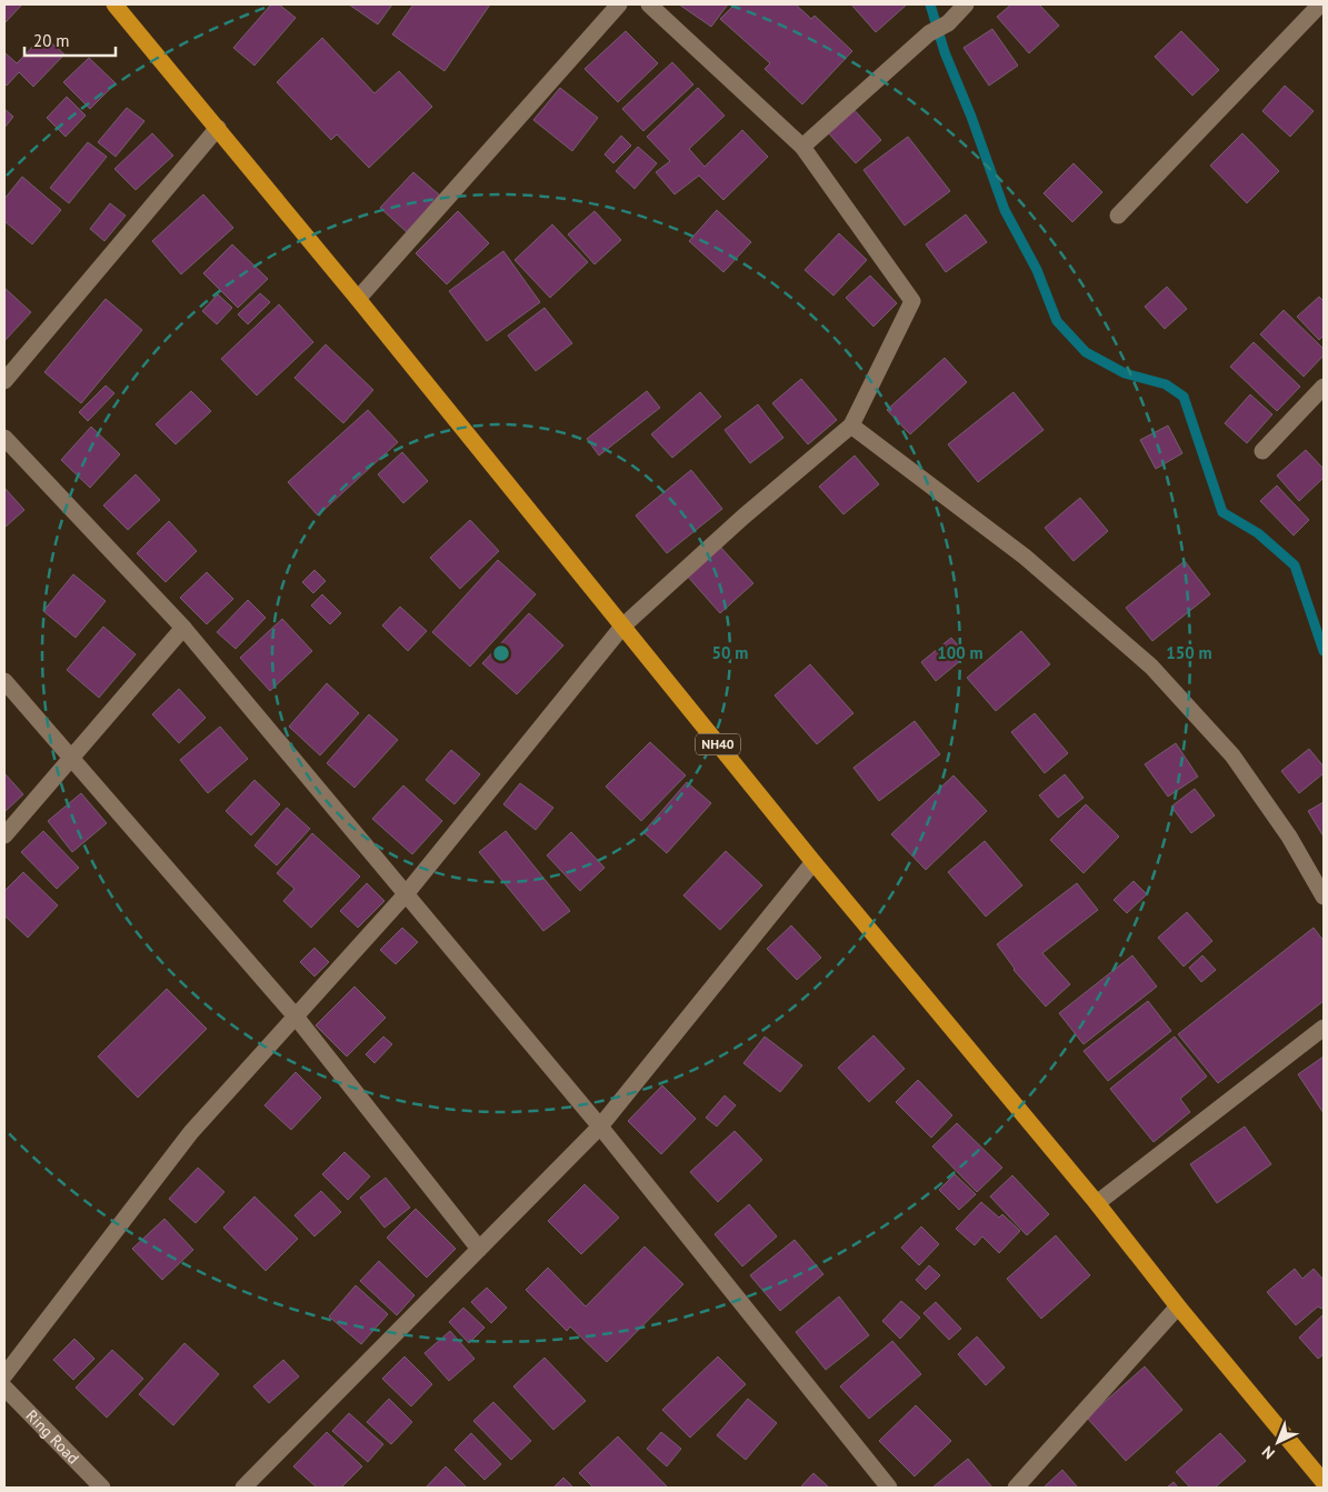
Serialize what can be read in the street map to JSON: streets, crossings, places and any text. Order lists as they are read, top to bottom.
{
  "streets": {
    "highway": ["NH40"],
    "street": ["Ring Road"]
  },
  "scale_bar": "20 m",
  "north": "bottom left",
  "rings": ["50 m", "100 m", "150 m"]
}
